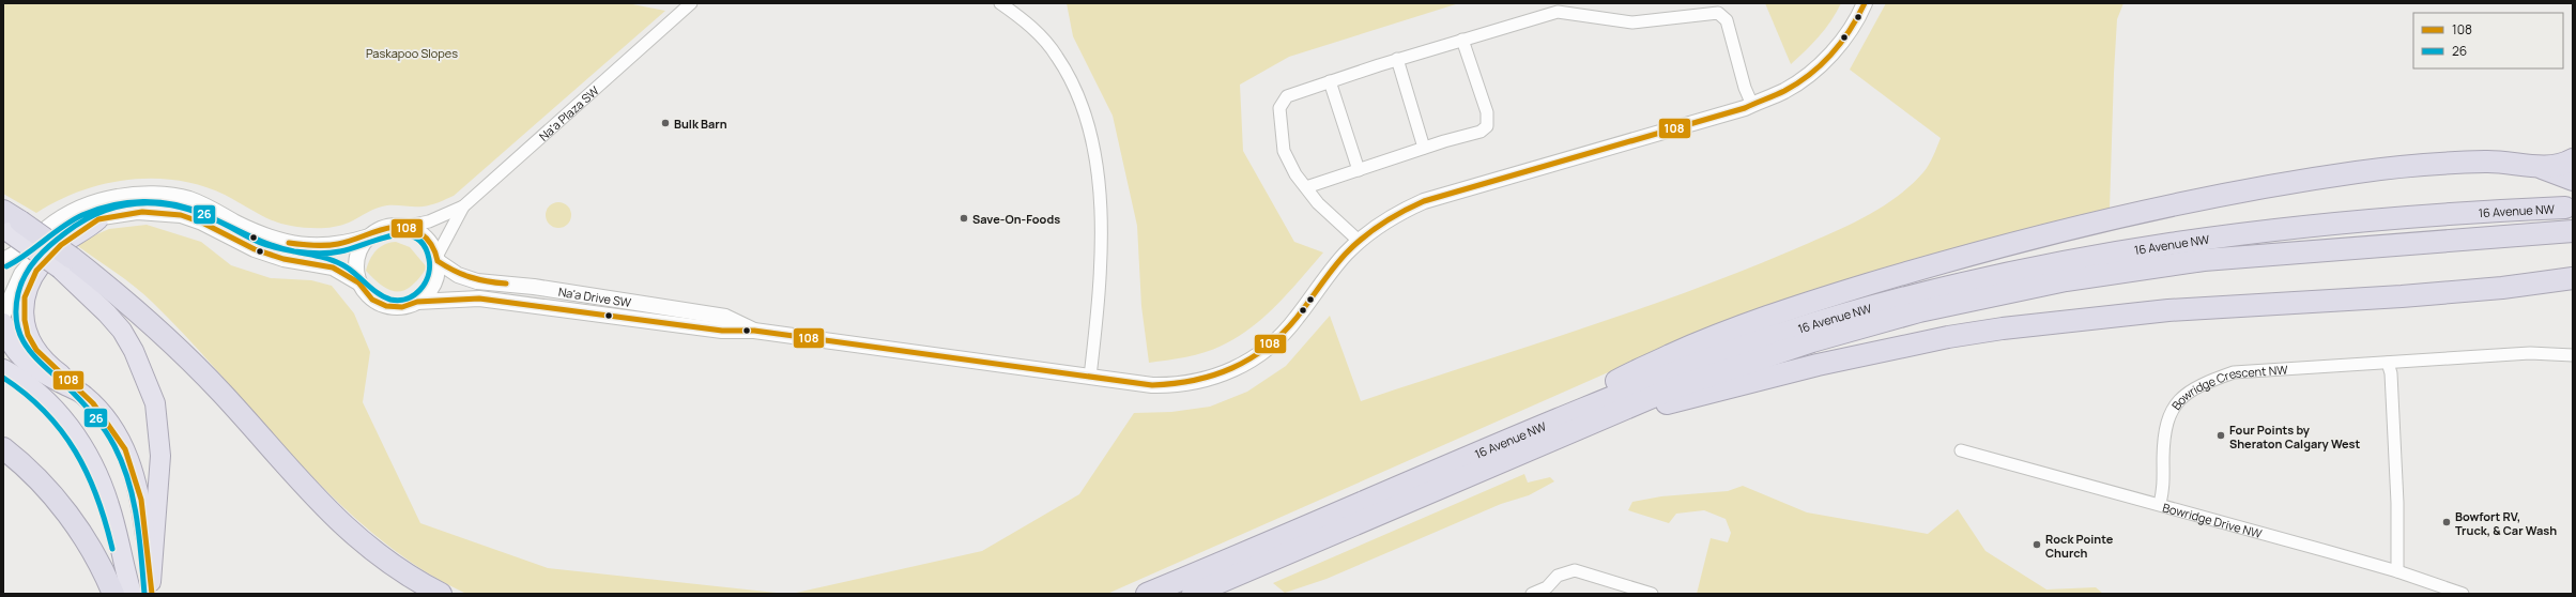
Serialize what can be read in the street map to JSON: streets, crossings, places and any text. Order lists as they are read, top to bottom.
{
  "streets": {
    "highway": ["16 Avenue NW"],
    "street": [
      "Na'a Plaza SW",
      "Na'a Drive SW",
      "Bowridge Crescent NW",
      "Bowridge Drive NW"
    ]
  },
  "crossings": [
    ["Na'a Plaza SW", "Na'a Drive SW"],
    ["Bowridge Crescent NW", "Bowridge Drive NW"]
  ],
  "parks": ["Paskapoo Slopes"],
  "places": [
    "Bulk Barn",
    "Save-On-Foods",
    "Four Points by Sheraton Calgary West",
    "Bowfort RV, Truck, & Car Wash",
    "Rock Pointe Church"
  ],
  "lines": ["transit line 108", "transit line 26"],
  "legend": ["108", "26"]
}
